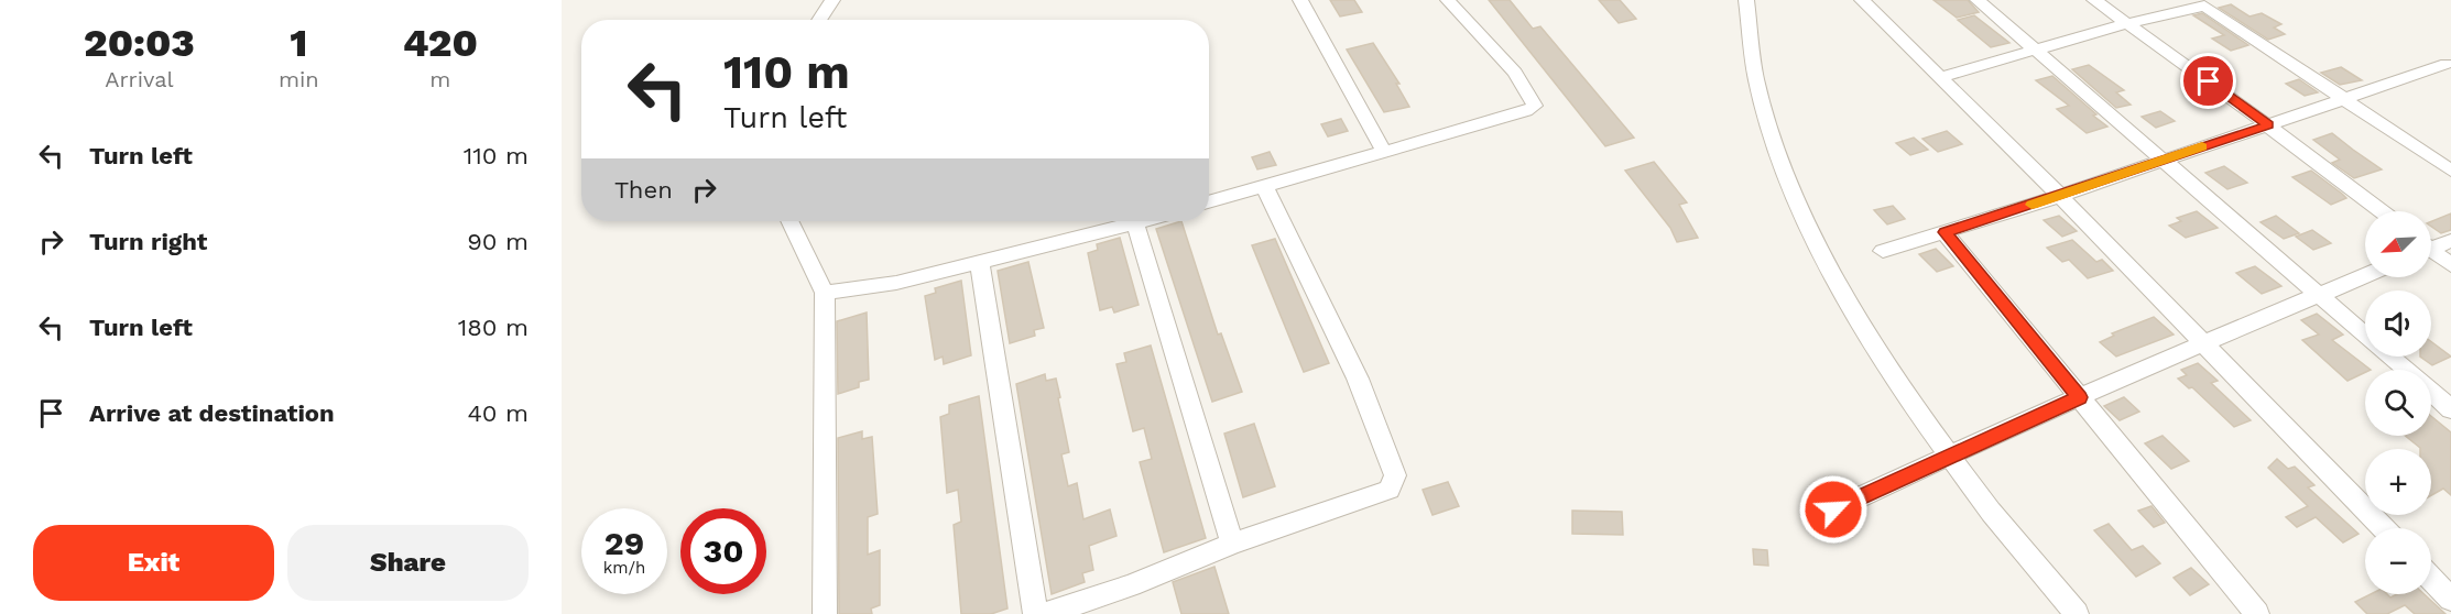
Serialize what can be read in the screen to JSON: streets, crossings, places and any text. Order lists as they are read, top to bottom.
{
  "north": "bottom left",
  "page": {
    "eta": [
      "20:03",
      "Arrival",
      "1",
      "min",
      "420",
      "m"
    ],
    "turn": ["110 m", "Turn left"],
    "list": [
      {
        "name": "Turn left",
        "value": "110 m"
      },
      {
        "name": "Turn right",
        "value": "90 m"
      },
      {
        "name": "Turn left",
        "value": "180 m"
      },
      {
        "name": "Arrive at destination",
        "value": "40 m"
      }
    ],
    "then": "Then",
    "map_buttons": ["+", "−"],
    "speed": "29 km/h",
    "limit": "30",
    "buttons": ["Exit", "Share"]
  }
}
